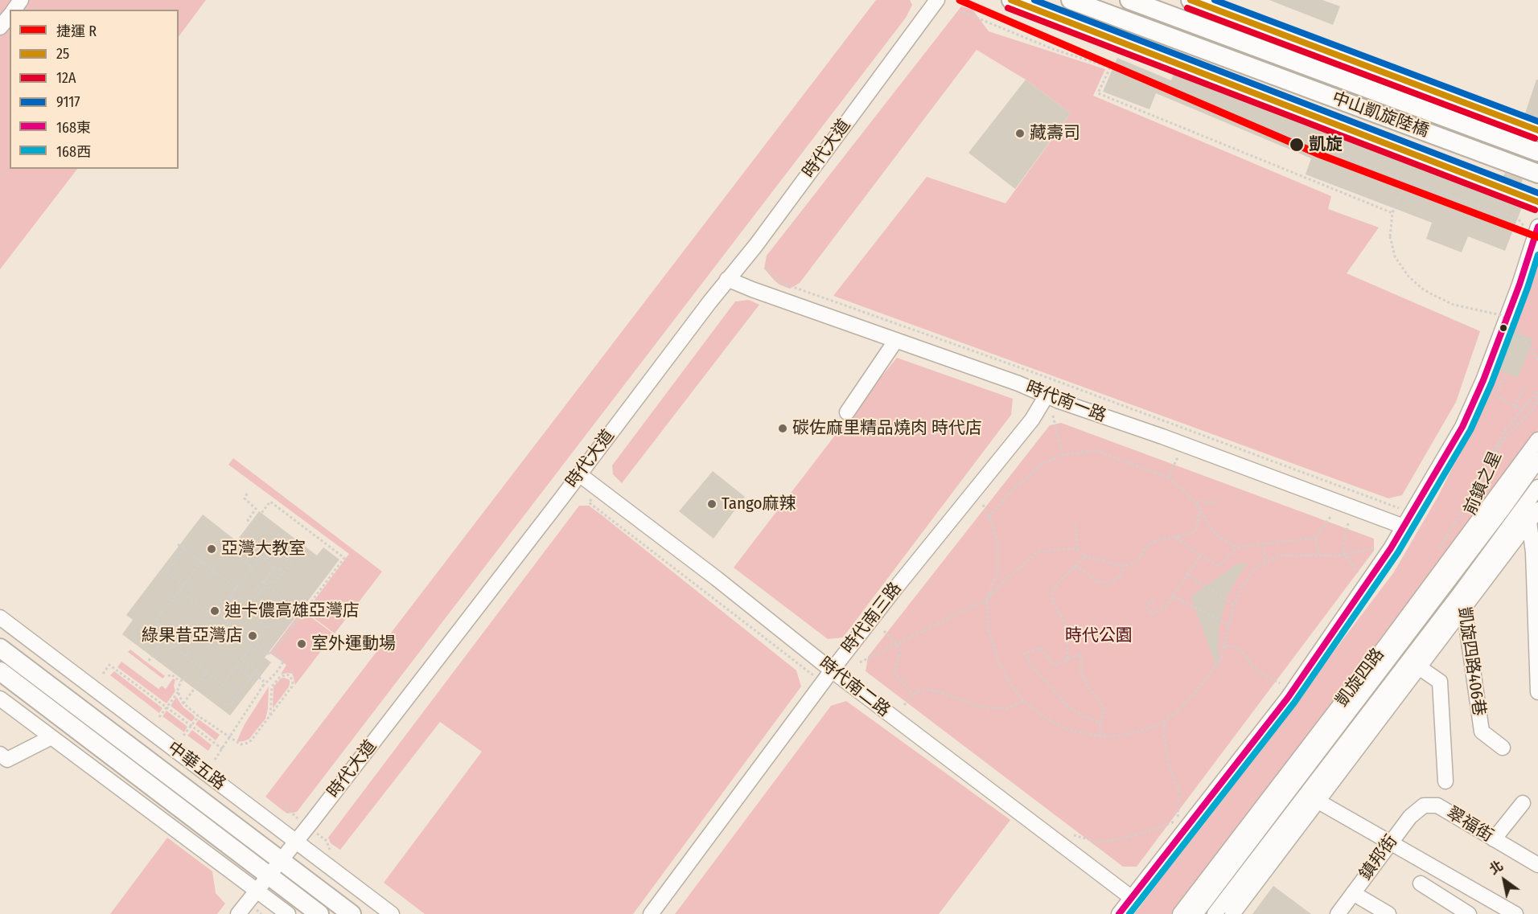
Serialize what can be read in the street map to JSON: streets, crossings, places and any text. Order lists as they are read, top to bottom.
{
  "streets": {
    "main road": ["中山凱旋陸橋", "中華五路"],
    "street": [
      "時代大道",
      "時代南一路",
      "時代南三路",
      "凱旋四路406巷",
      "凱旋四路",
      "時代南二路",
      "翠福街",
      "鎮邦街"
    ],
    "path": ["前鎮之星"]
  },
  "crossings": [
    ["時代大道", "時代南一路"],
    ["時代大道", "時代南二路"],
    ["時代大道", "中華五路"],
    ["時代南一路", "時代南三路"],
    ["時代南三路", "時代南二路"],
    ["凱旋四路406巷", "凱旋四路"],
    ["翠福街", "鎮邦街"]
  ],
  "parks": ["時代公園"],
  "places": [
    "藏壽司",
    "凱旋",
    "碳佐麻里精品燒肉 時代店",
    "Tango麻辣",
    "亞灣大教室",
    "迪卡儂高雄亞灣店",
    "綠果昔亞灣店",
    "室外運動場"
  ],
  "lines": [
    "metro line R",
    "transit line 25",
    "transit line 9117",
    "transit line 12A",
    "transit line 168東",
    "transit line 168西"
  ],
  "legend": [
    "捷運 R",
    "25",
    "12A",
    "9117",
    "168東",
    "168西"
  ],
  "north": "top left"
}
